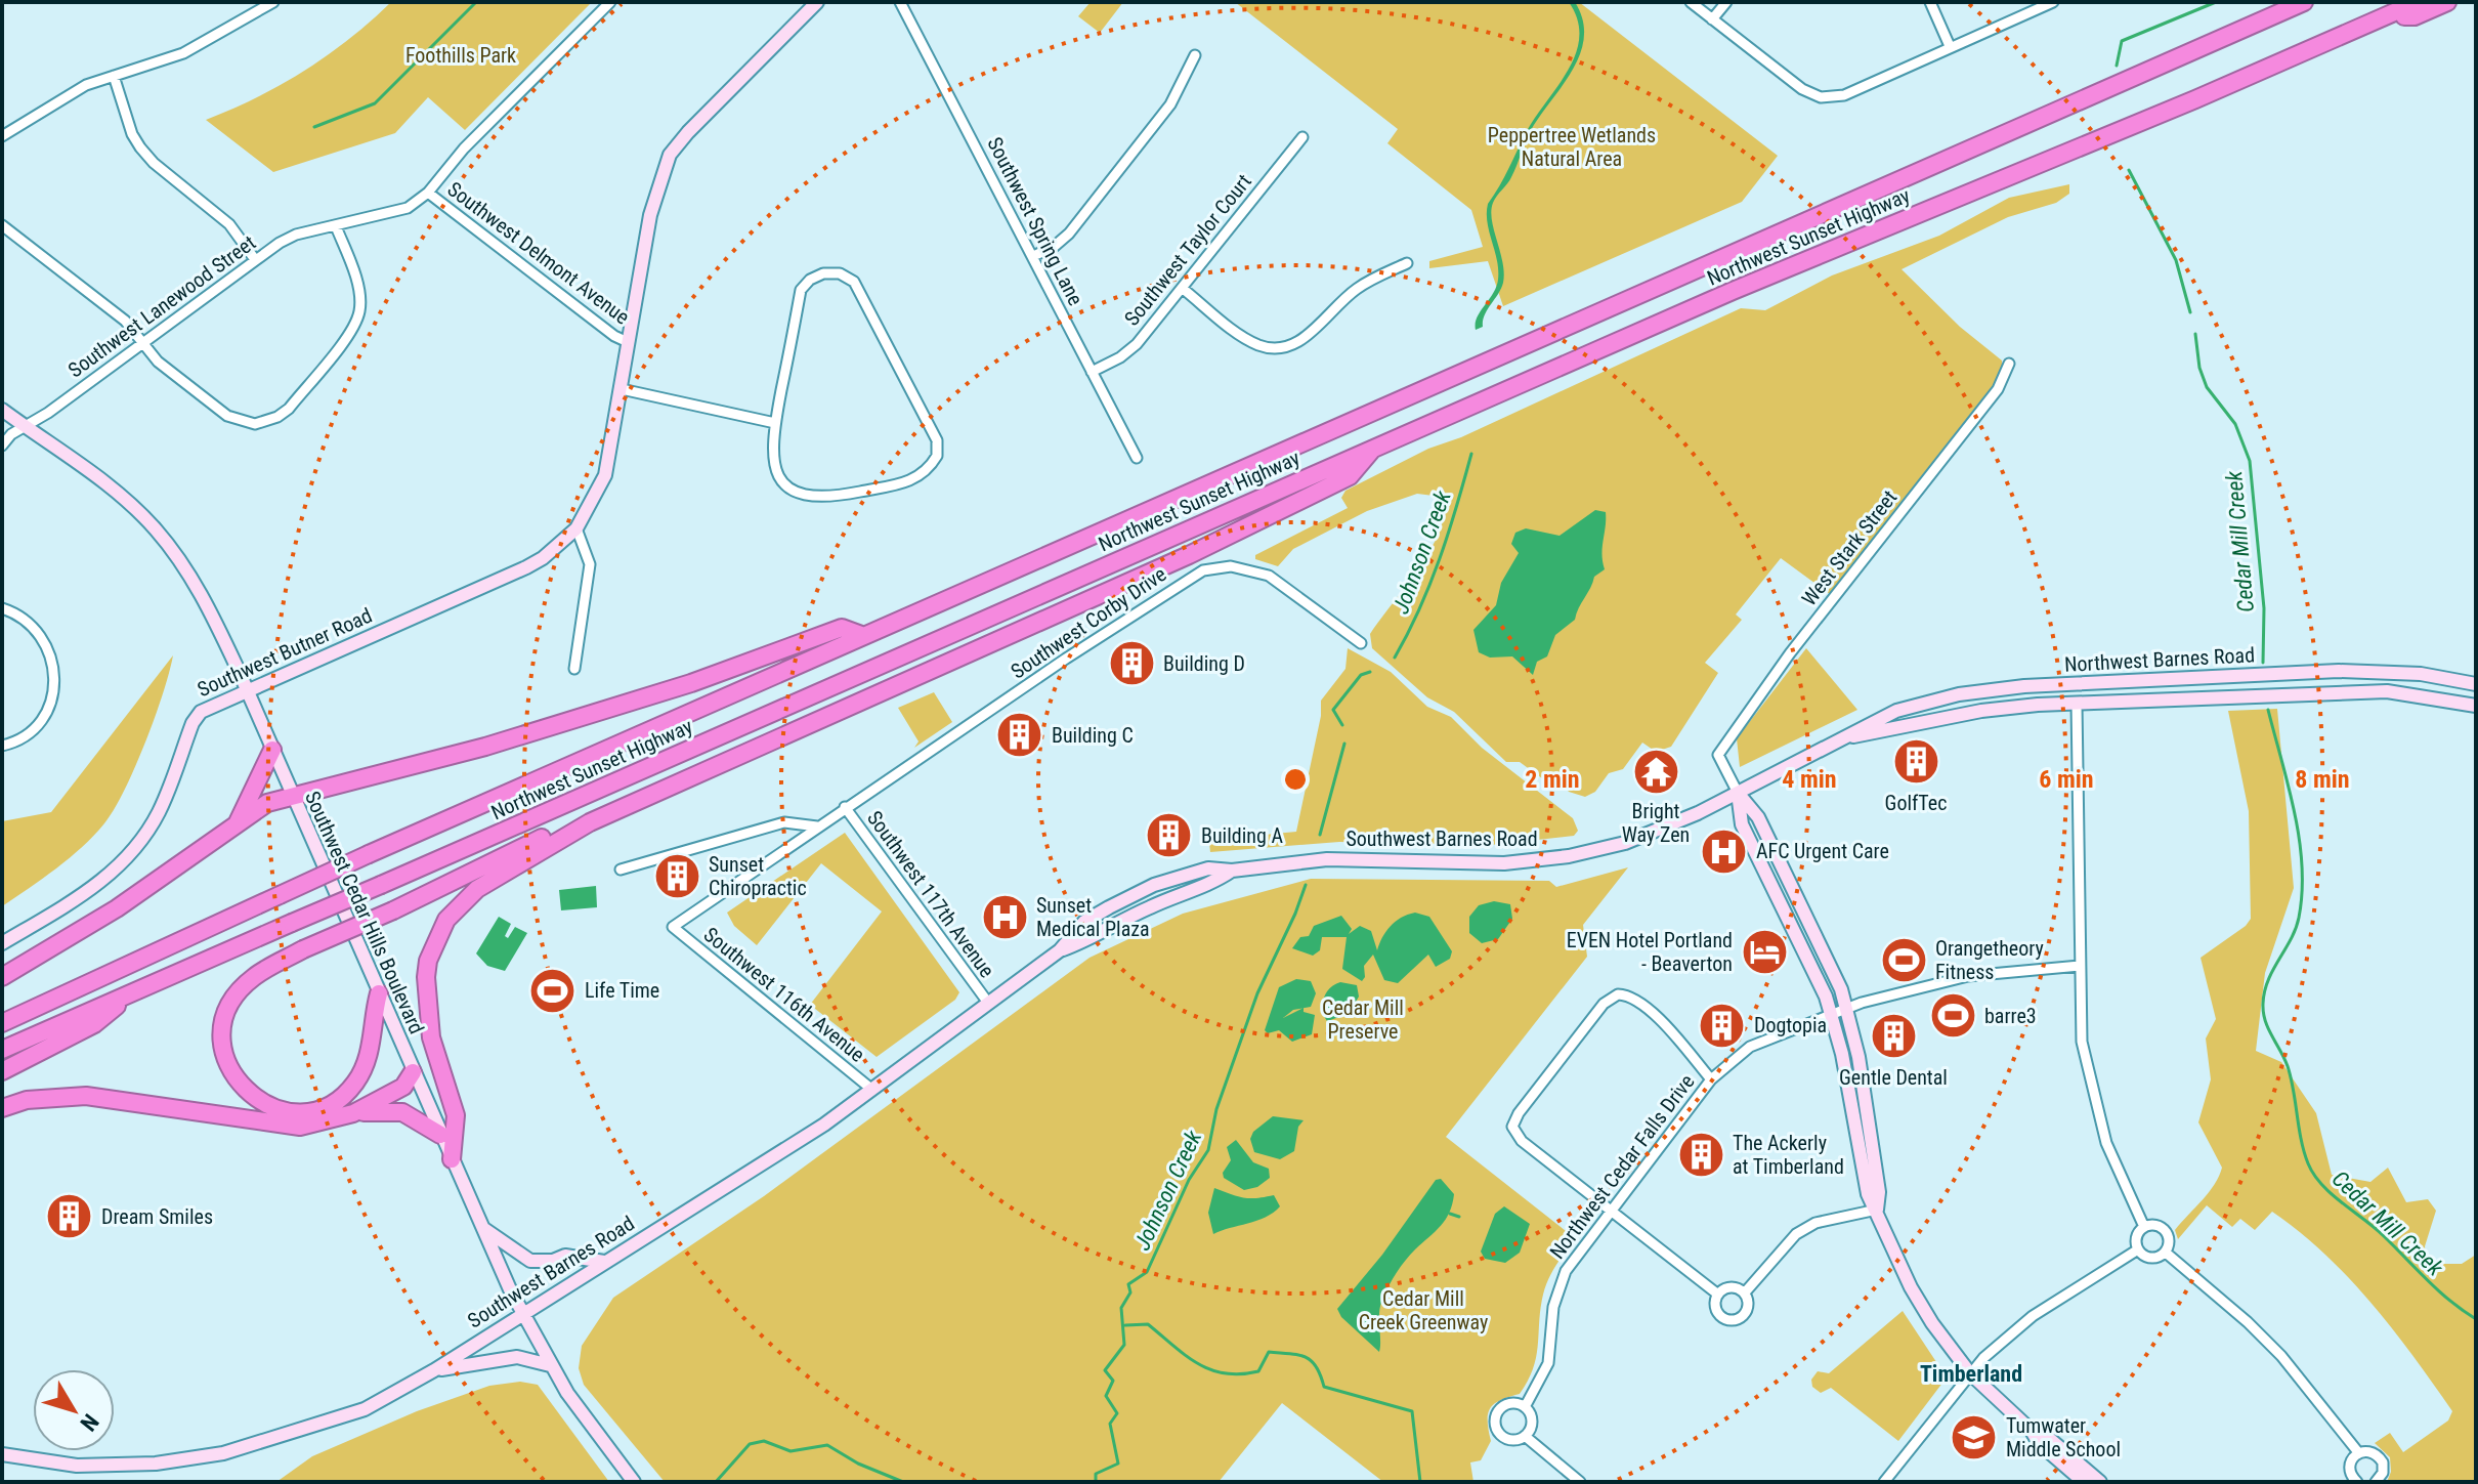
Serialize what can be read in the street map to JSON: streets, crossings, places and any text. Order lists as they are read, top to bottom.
{
  "streets": {
    "highway": ["Northwest Sunset Highway"],
    "main road": [
      "Southwest Butner Road",
      "Northwest Barnes Road",
      "Southwest Barnes Road",
      "Southwest Cedar Hills Boulevard"
    ],
    "street": [
      "Southwest Spring Lane",
      "Southwest Taylor Court",
      "Southwest Delmont Avenue",
      "Southwest Lanewood Street",
      "West Stark Street",
      "Southwest Corby Drive",
      "Southwest 117th Avenue",
      "Southwest 116th Avenue",
      "Northwest Cedar Falls Drive"
    ]
  },
  "crossings": [
    ["Southwest Spring Lane", "Southwest Taylor Court"],
    ["Southwest Delmont Avenue", "Southwest Lanewood Street"],
    ["Southwest Delmont Avenue", "Southwest Butner Road"],
    ["Southwest Lanewood Street", "Southwest Cedar Hills Boulevard"],
    ["West Stark Street", "Northwest Barnes Road"],
    ["West Stark Street", "Southwest Barnes Road"],
    ["Southwest Corby Drive", "Southwest 117th Avenue"],
    ["Southwest Corby Drive", "Southwest 116th Avenue"],
    ["Southwest Butner Road", "Southwest Cedar Hills Boulevard"],
    ["Northwest Barnes Road", "Southwest Barnes Road"],
    ["Southwest Barnes Road", "Southwest 117th Avenue"],
    ["Southwest Barnes Road", "Southwest Cedar Hills Boulevard"],
    ["Southwest Barnes Road", "Southwest 116th Avenue"]
  ],
  "districts": ["Timberland"],
  "water": ["Cedar Mill Creek", "Johnson Creek"],
  "parks": [
    "Foothills Park",
    "Peppertree Wetlands Natural Area",
    "Cedar Mill Preserve",
    "Cedar Mill Creek Greenway"
  ],
  "places": {
    "building": [
      "Building D",
      "Building C",
      "GolfTec",
      "Building A",
      "Sunset Chiropractic",
      "Dogtopia",
      "Gentle Dental",
      "The Ackerly at Timberland",
      "Dream Smiles"
    ],
    "temple": ["Bright Way Zen"],
    "hospital": ["AFC Urgent Care", "Sunset Medical Plaza"],
    "hotel": ["EVEN Hotel Portland - Beaverton"],
    "sports": ["Orangetheory Fitness", "Life Time", "barre3"],
    "school or university": ["Tumwater Middle School"]
  },
  "north": "bottom right",
  "rings": [
    "2 min",
    "4 min",
    "6 min",
    "8 min"
  ]
}
